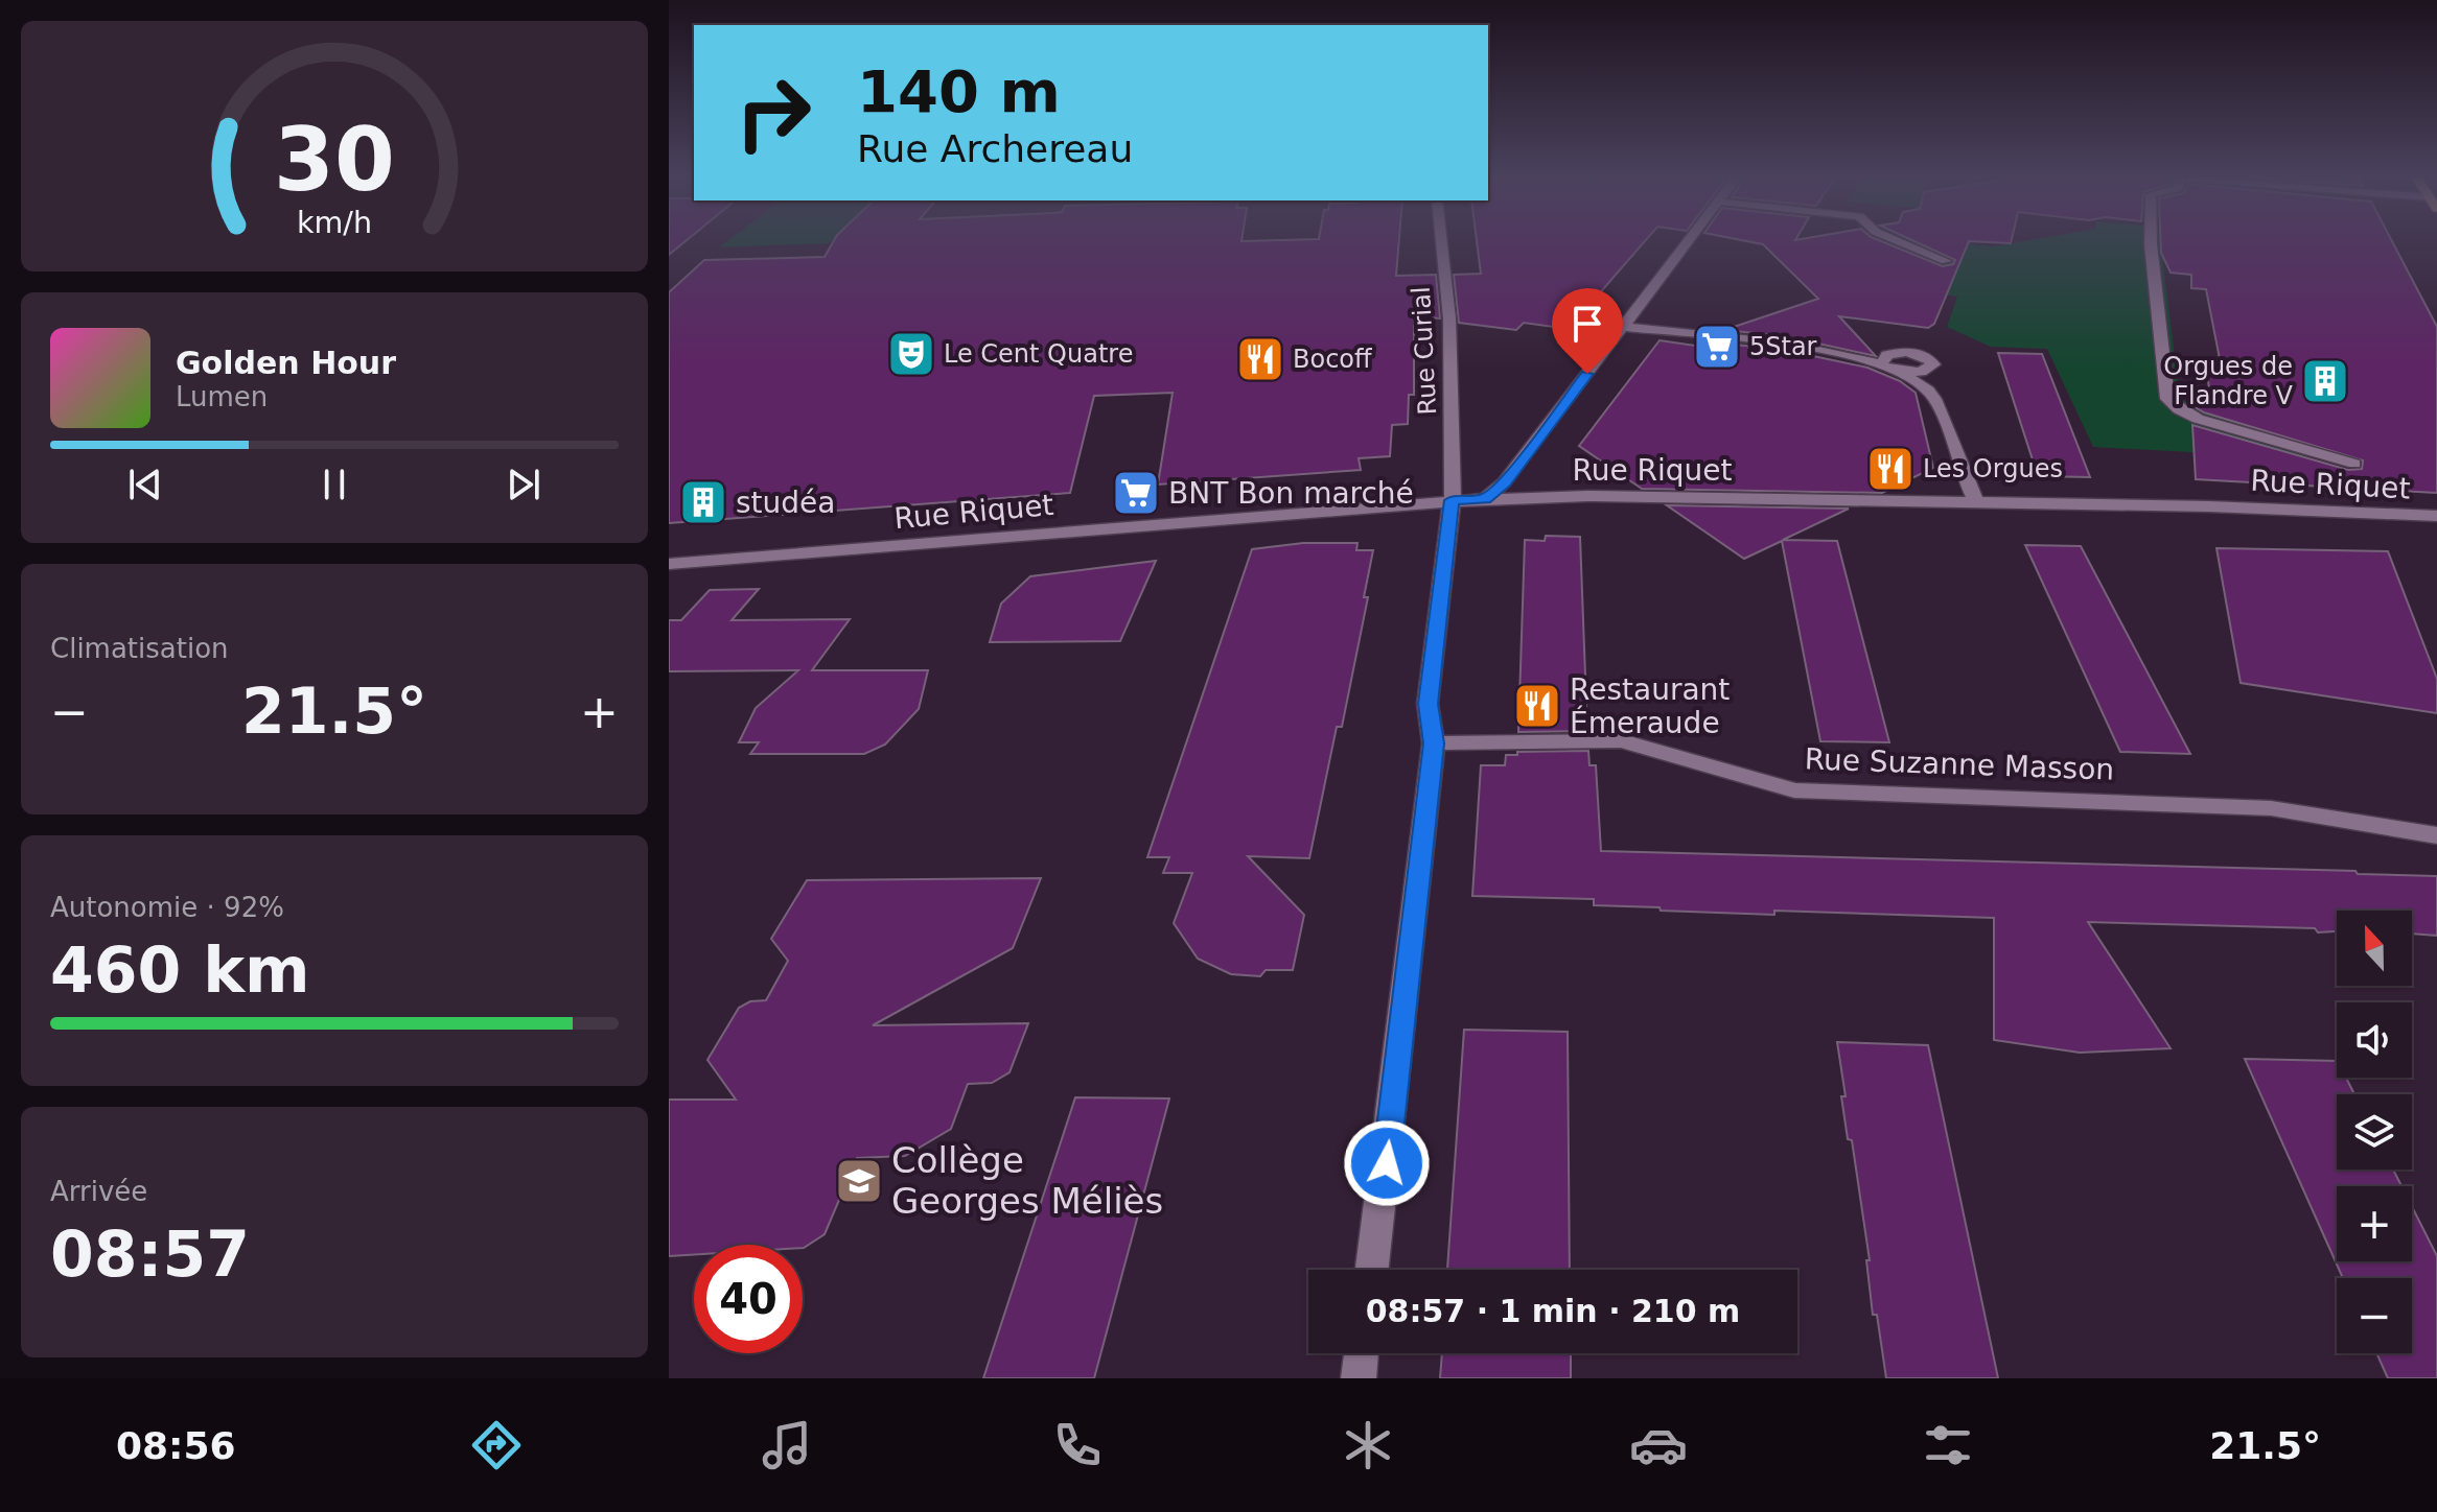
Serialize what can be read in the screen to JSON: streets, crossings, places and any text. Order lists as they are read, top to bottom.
{
  "streets": {
    "street": ["Rue Curial", "Rue Riquet", "Rue Suzanne Masson"]
  },
  "crossings": [
    ["Rue Curial", "Rue Riquet"],
    ["Rue Curial", "Rue Suzanne Masson"]
  ],
  "places": {
    "supermarket": ["5Star", "BNT Bon marché"],
    "theatre": ["Le Cent Quatre"],
    "restaurant": ["Bocoff", "Les Orgues", "Restaurant Émeraude"],
    "building": ["Orgues de Flandre V", "studéa"],
    "school or university": ["Collège Georges Méliès"]
  },
  "north": "top",
  "page": {
    "turn": ["140 m", "Rue Archereau"],
    "song": ["Golden Hour", "Lumen"],
    "tile": [
      "Climatisation",
      ["Autonomie · 92%", "460 km"],
      ["Arrivée", "08:57"]
    ],
    "heat": ["−", "21.5°", "+"],
    "map_buttons": ["+", "−"],
    "limit": "40",
    "trip": "08:57 · 1 min · 210 m",
    "tabs": ["08:56", "21.5°"],
    "gauge": ["30", "km/h"]
  }
}
